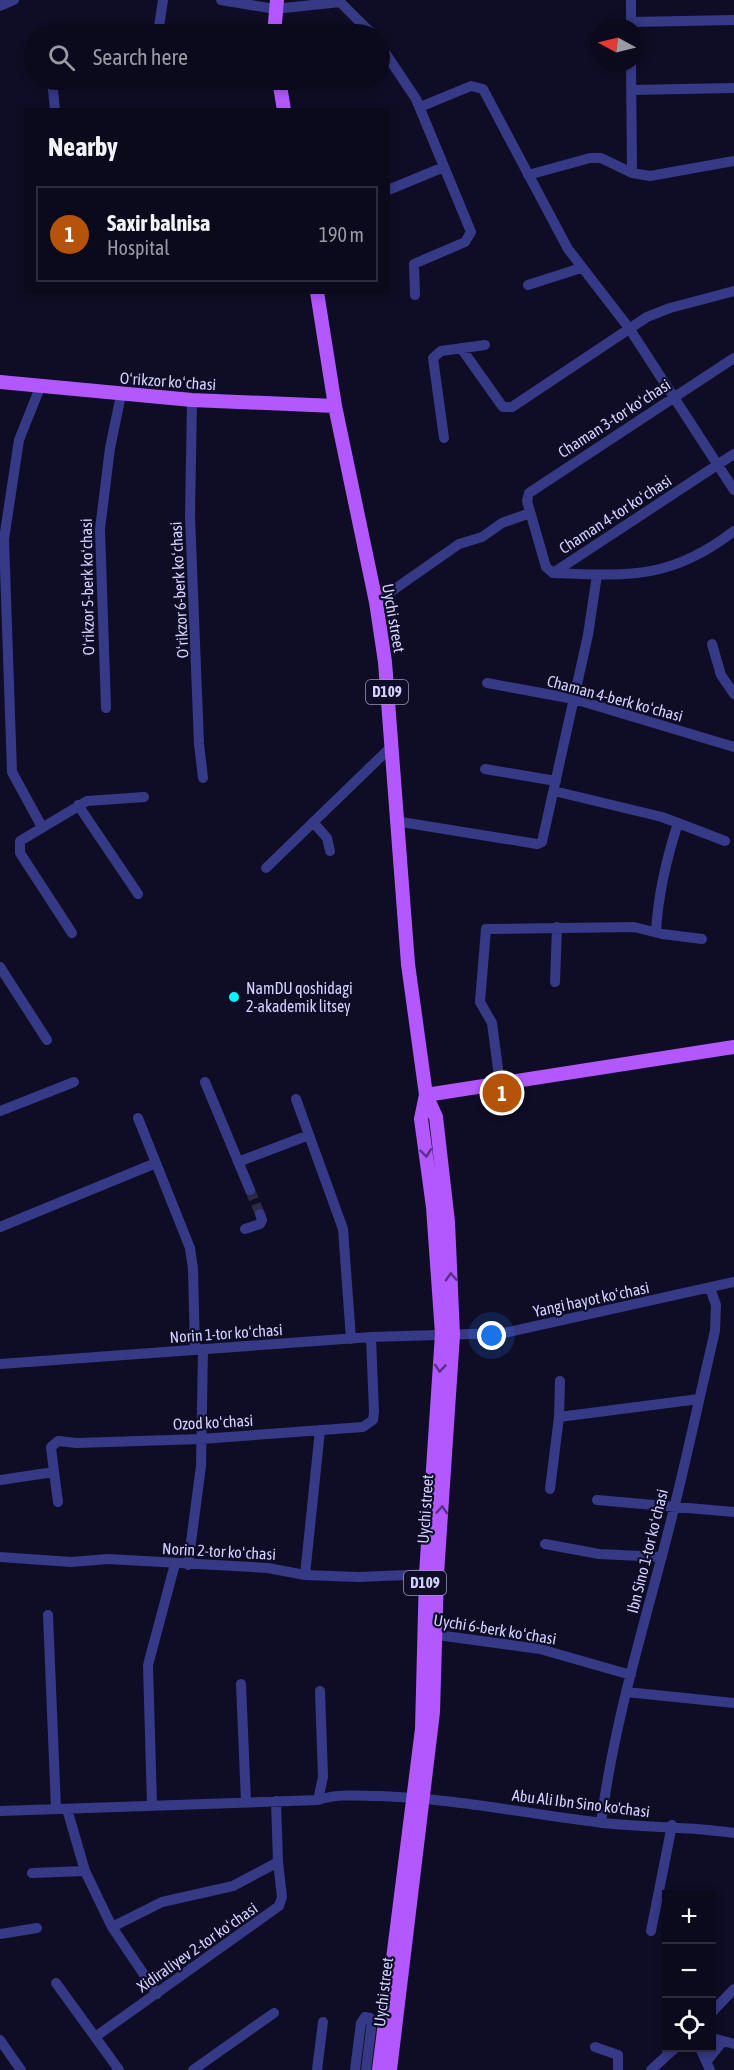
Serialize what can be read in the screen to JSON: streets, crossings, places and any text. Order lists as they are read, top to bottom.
{
  "streets": {
    "main road": ["Oʻrikzor koʻchasi", "Uychi street", "D109"],
    "street": [
      "Chaman 3-tor koʻchasi",
      "Chaman 4-tor koʻchasi",
      "Oʻrikzor 5-berk koʻchasi",
      "Oʻrikzor 6-berk koʻchasi",
      "Chaman 4-berk koʻchasi",
      "Yangi hayot koʻchasi",
      "Norin 1-tor koʻchasi",
      "Ozod koʻchasi",
      "Norin 2-tor koʻchasi",
      "Ibn Sino 1-tor koʻchasi",
      "Uychi 6-berk koʻchasi",
      "Abu Ali Ibn Sino ko'chasi",
      "Xidiraliyev 2-tor koʻchasi"
    ]
  },
  "crossings": [
    ["Oʻrikzor koʻchasi", "Oʻrikzor 5-berk koʻchasi"],
    ["Oʻrikzor koʻchasi", "Oʻrikzor 6-berk koʻchasi"],
    ["Oʻrikzor koʻchasi", "Uychi street"],
    ["Chaman 3-tor koʻchasi", "Chaman 4-tor koʻchasi"],
    ["Uychi street", "Yangi hayot koʻchasi"],
    ["Uychi street", "Norin 1-tor koʻchasi"],
    ["Uychi street", "Norin 2-tor koʻchasi"],
    ["Uychi street", "Uychi 6-berk koʻchasi"],
    ["Uychi street", "Abu Ali Ibn Sino ko'chasi"],
    ["Yangi hayot koʻchasi", "Norin 1-tor koʻchasi"],
    ["Yangi hayot koʻchasi", "Ibn Sino 1-tor koʻchasi"],
    ["Norin 1-tor koʻchasi", "Ozod koʻchasi"],
    ["Ibn Sino 1-tor koʻchasi", "Uychi 6-berk koʻchasi"],
    ["Ibn Sino 1-tor koʻchasi", "Abu Ali Ibn Sino ko'chasi"],
    ["Abu Ali Ibn Sino ko'chasi", "Xidiraliyev 2-tor koʻchasi"]
  ],
  "places": ["NamDU qoshidagi 2-akademik litsey"],
  "north": "left",
  "page": {
    "search": "Search here",
    "heading": "Nearby",
    "list": [
      {
        "mark": "1",
        "name": "Saxir balnisa",
        "note": "Hospital",
        "value": "190 m"
      }
    ],
    "pins": "1",
    "map_buttons": ["+", "−"]
  }
}
